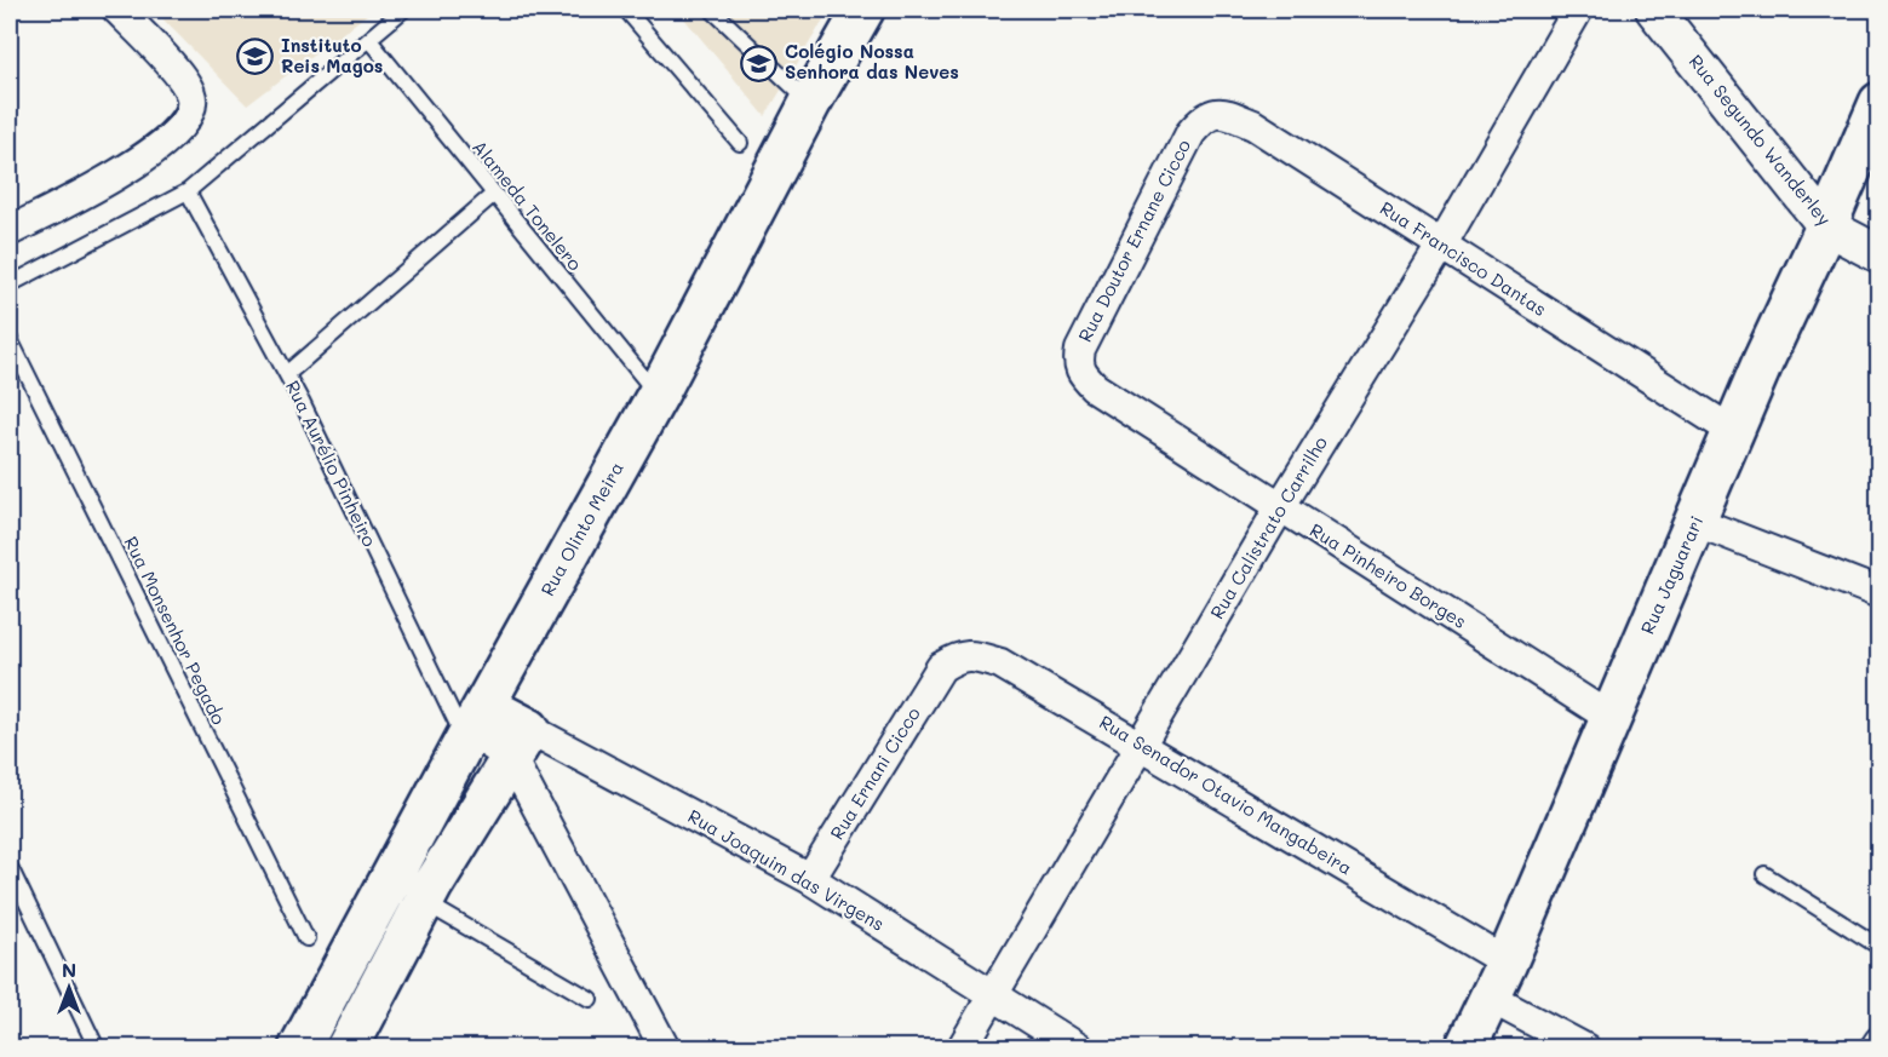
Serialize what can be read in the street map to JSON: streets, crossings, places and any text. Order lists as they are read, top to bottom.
{
  "streets": {
    "main road": ["Rua Olinto Meira", "Rua Jaguarari", "Rua Joaquim das Virgens"],
    "street": [
      "Rua Segundo Wanderley",
      "Rua Doutor Ernane Cicco",
      "Rua Francisco Dantas",
      "Rua Calistrato Carrilho",
      "Rua Pinheiro Borges",
      "Rua Ernani Cicco",
      "Rua Senador Otavio Mangabeira"
    ],
    "lane": ["Alameda Tonelero", "Rua Aurélio Pinheiro", "Rua Monsenhor Pegado"]
  },
  "crossings": [
    ["Rua Segundo Wanderley", "Rua Jaguarari"],
    ["Alameda Tonelero", "Rua Olinto Meira"],
    ["Rua Doutor Ernane Cicco", "Rua Francisco Dantas"],
    ["Rua Doutor Ernane Cicco", "Rua Pinheiro Borges"],
    ["Rua Francisco Dantas", "Rua Calistrato Carrilho"],
    ["Rua Francisco Dantas", "Rua Jaguarari"],
    ["Rua Aurélio Pinheiro", "Rua Olinto Meira"],
    ["Rua Aurélio Pinheiro", "Rua Joaquim das Virgens"],
    ["Rua Calistrato Carrilho", "Rua Pinheiro Borges"],
    ["Rua Calistrato Carrilho", "Rua Senador Otavio Mangabeira"],
    ["Rua Calistrato Carrilho", "Rua Joaquim das Virgens"],
    ["Rua Olinto Meira", "Rua Joaquim das Virgens"],
    ["Rua Jaguarari", "Rua Pinheiro Borges"],
    ["Rua Jaguarari", "Rua Senador Otavio Mangabeira"],
    ["Rua Ernani Cicco", "Rua Senador Otavio Mangabeira"],
    ["Rua Ernani Cicco", "Rua Joaquim das Virgens"]
  ],
  "places": {
    "school or university": ["Instituto Reis Magos", "Colégio Nossa Senhora das Neves"]
  },
  "north": "top"
}
